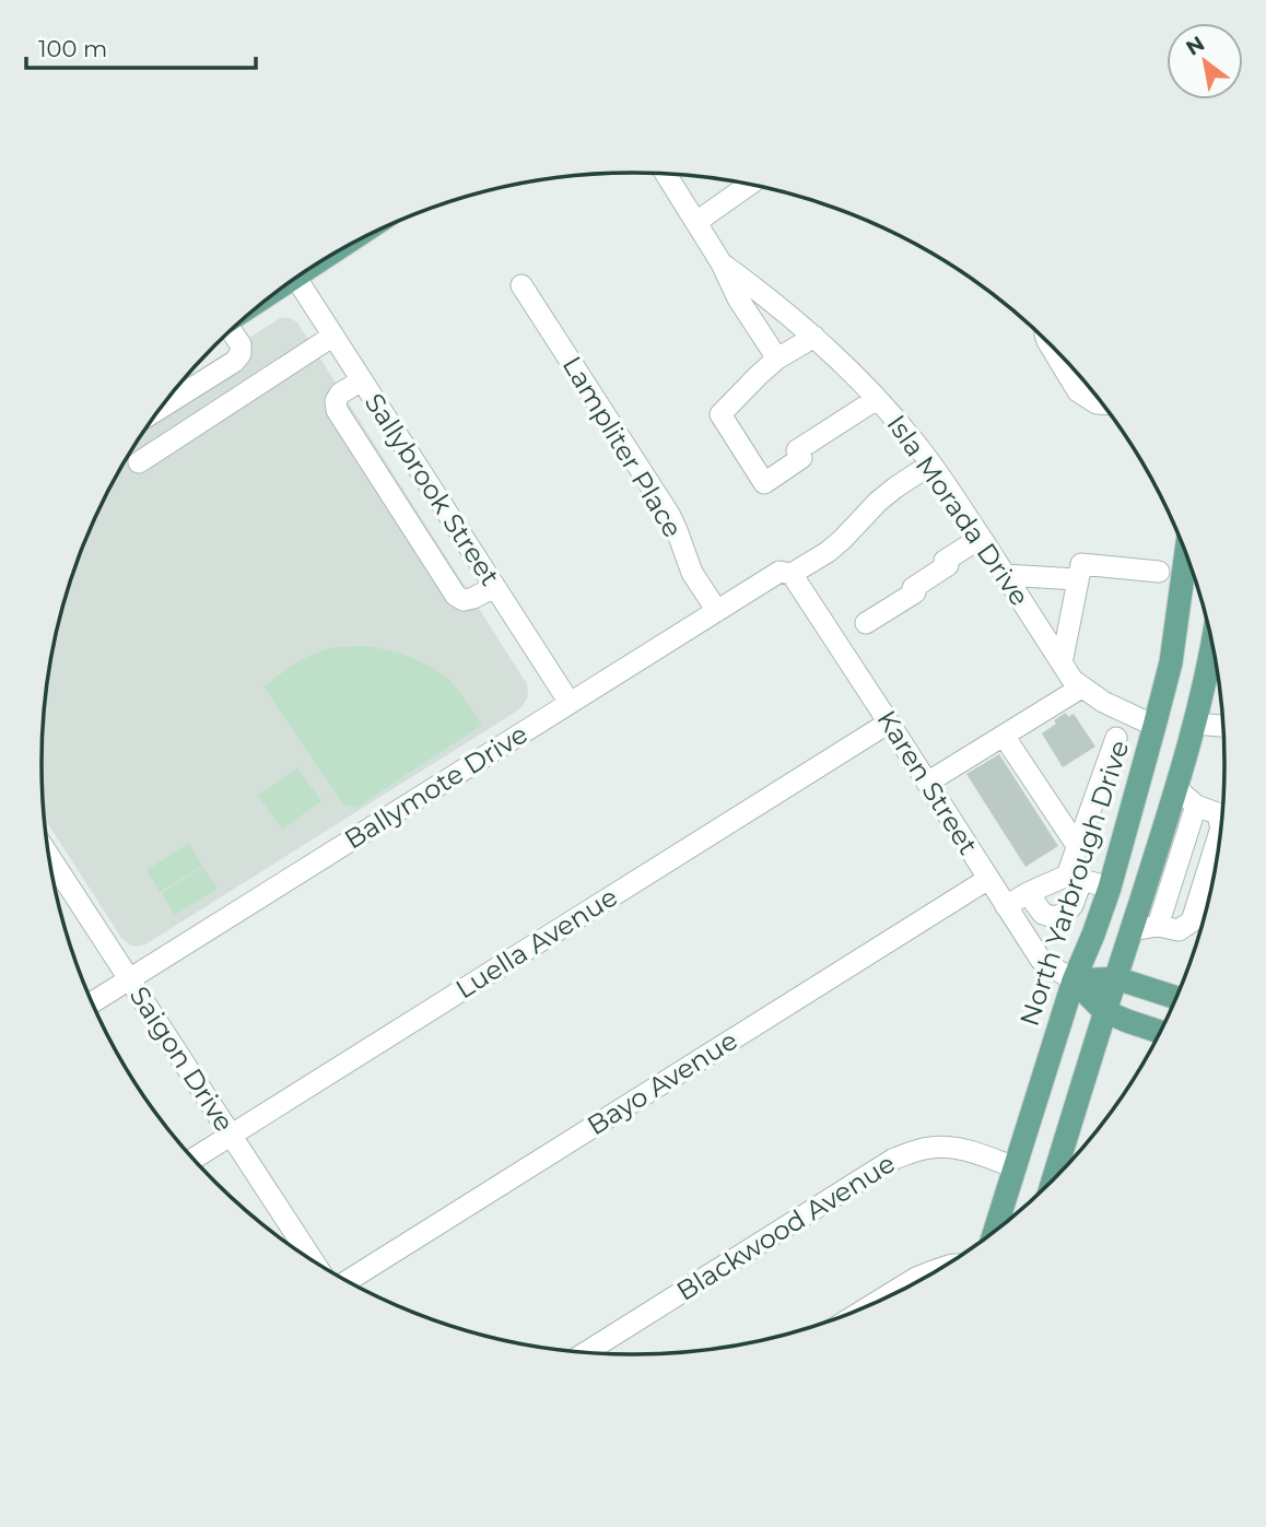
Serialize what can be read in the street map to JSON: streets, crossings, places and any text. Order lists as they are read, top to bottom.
{
  "streets": {
    "main road": ["North Yarbrough Drive"],
    "street": [
      "Lampliter Place",
      "Sallybrook Street",
      "Isla Morada Drive",
      "Karen Street",
      "Ballymote Drive",
      "Luella Avenue",
      "Saigon Drive",
      "Bayo Avenue",
      "Blackwood Avenue"
    ]
  },
  "crossings": [
    ["Lampliter Place", "Ballymote Drive"],
    ["Sallybrook Street", "Ballymote Drive"],
    ["Isla Morada Drive", "Ballymote Drive"],
    ["Isla Morada Drive", "North Yarbrough Drive"],
    ["Karen Street", "Ballymote Drive"],
    ["Karen Street", "North Yarbrough Drive"],
    ["Karen Street", "Luella Avenue"],
    ["Karen Street", "Bayo Avenue"],
    ["Ballymote Drive", "Saigon Drive"],
    ["North Yarbrough Drive", "Blackwood Avenue"],
    ["Luella Avenue", "Saigon Drive"]
  ],
  "scale_bar": "100 m",
  "north": "top left"
}
